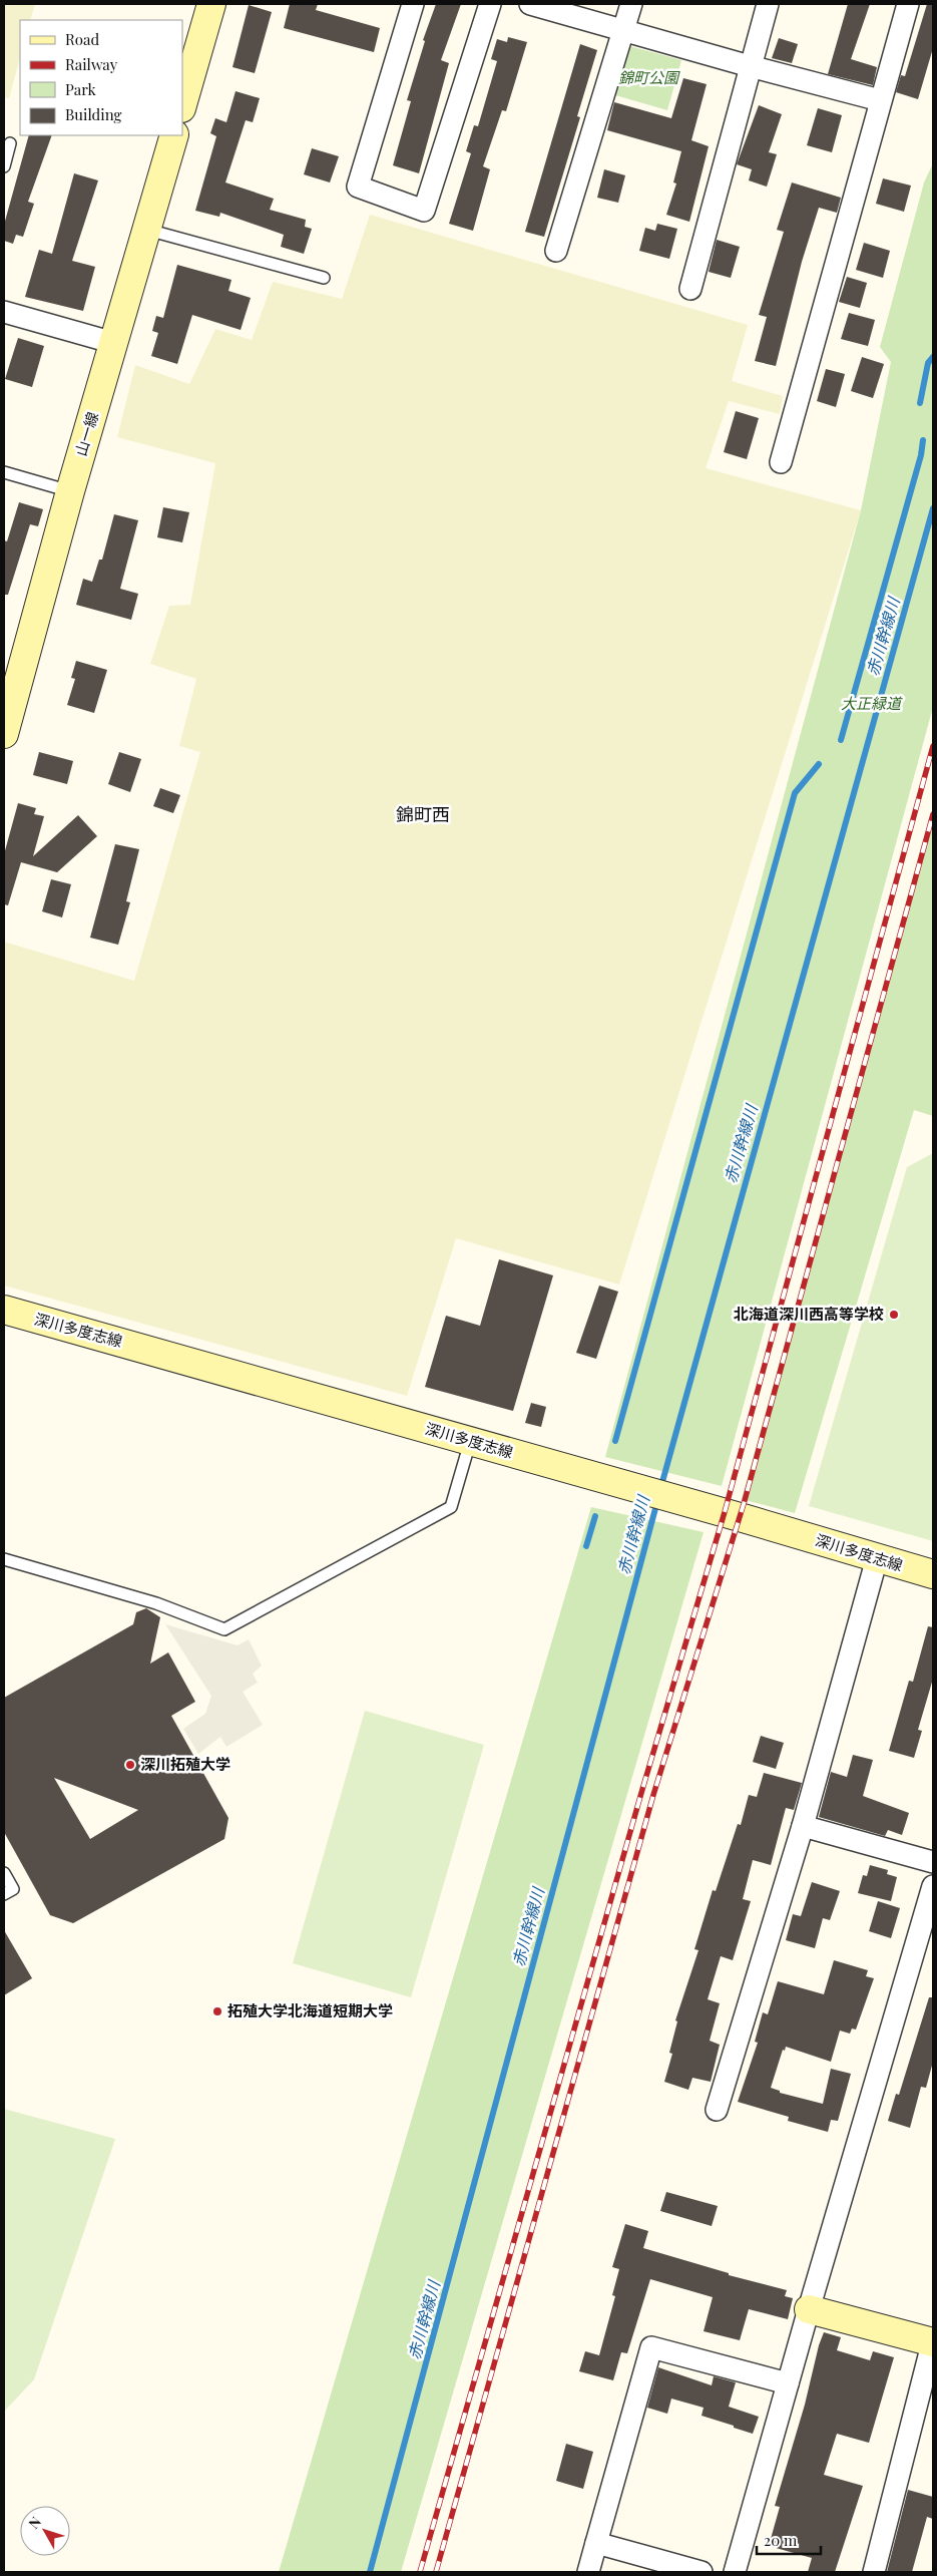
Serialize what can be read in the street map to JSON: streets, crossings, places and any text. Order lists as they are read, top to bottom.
{
  "streets": {
    "main road": ["山一線", "深川多度志線"]
  },
  "districts": ["錦町西"],
  "water": ["赤川幹線川"],
  "parks": ["錦町公園", "大正緑道"],
  "places": ["北海道深川西高等学校", "深川拓殖大学", "拓殖大学北海道短期大学"],
  "legend": [
    "Road",
    "Railway",
    "Park",
    "Building"
  ],
  "scale_bar": "20 m",
  "north": "top left"
}
